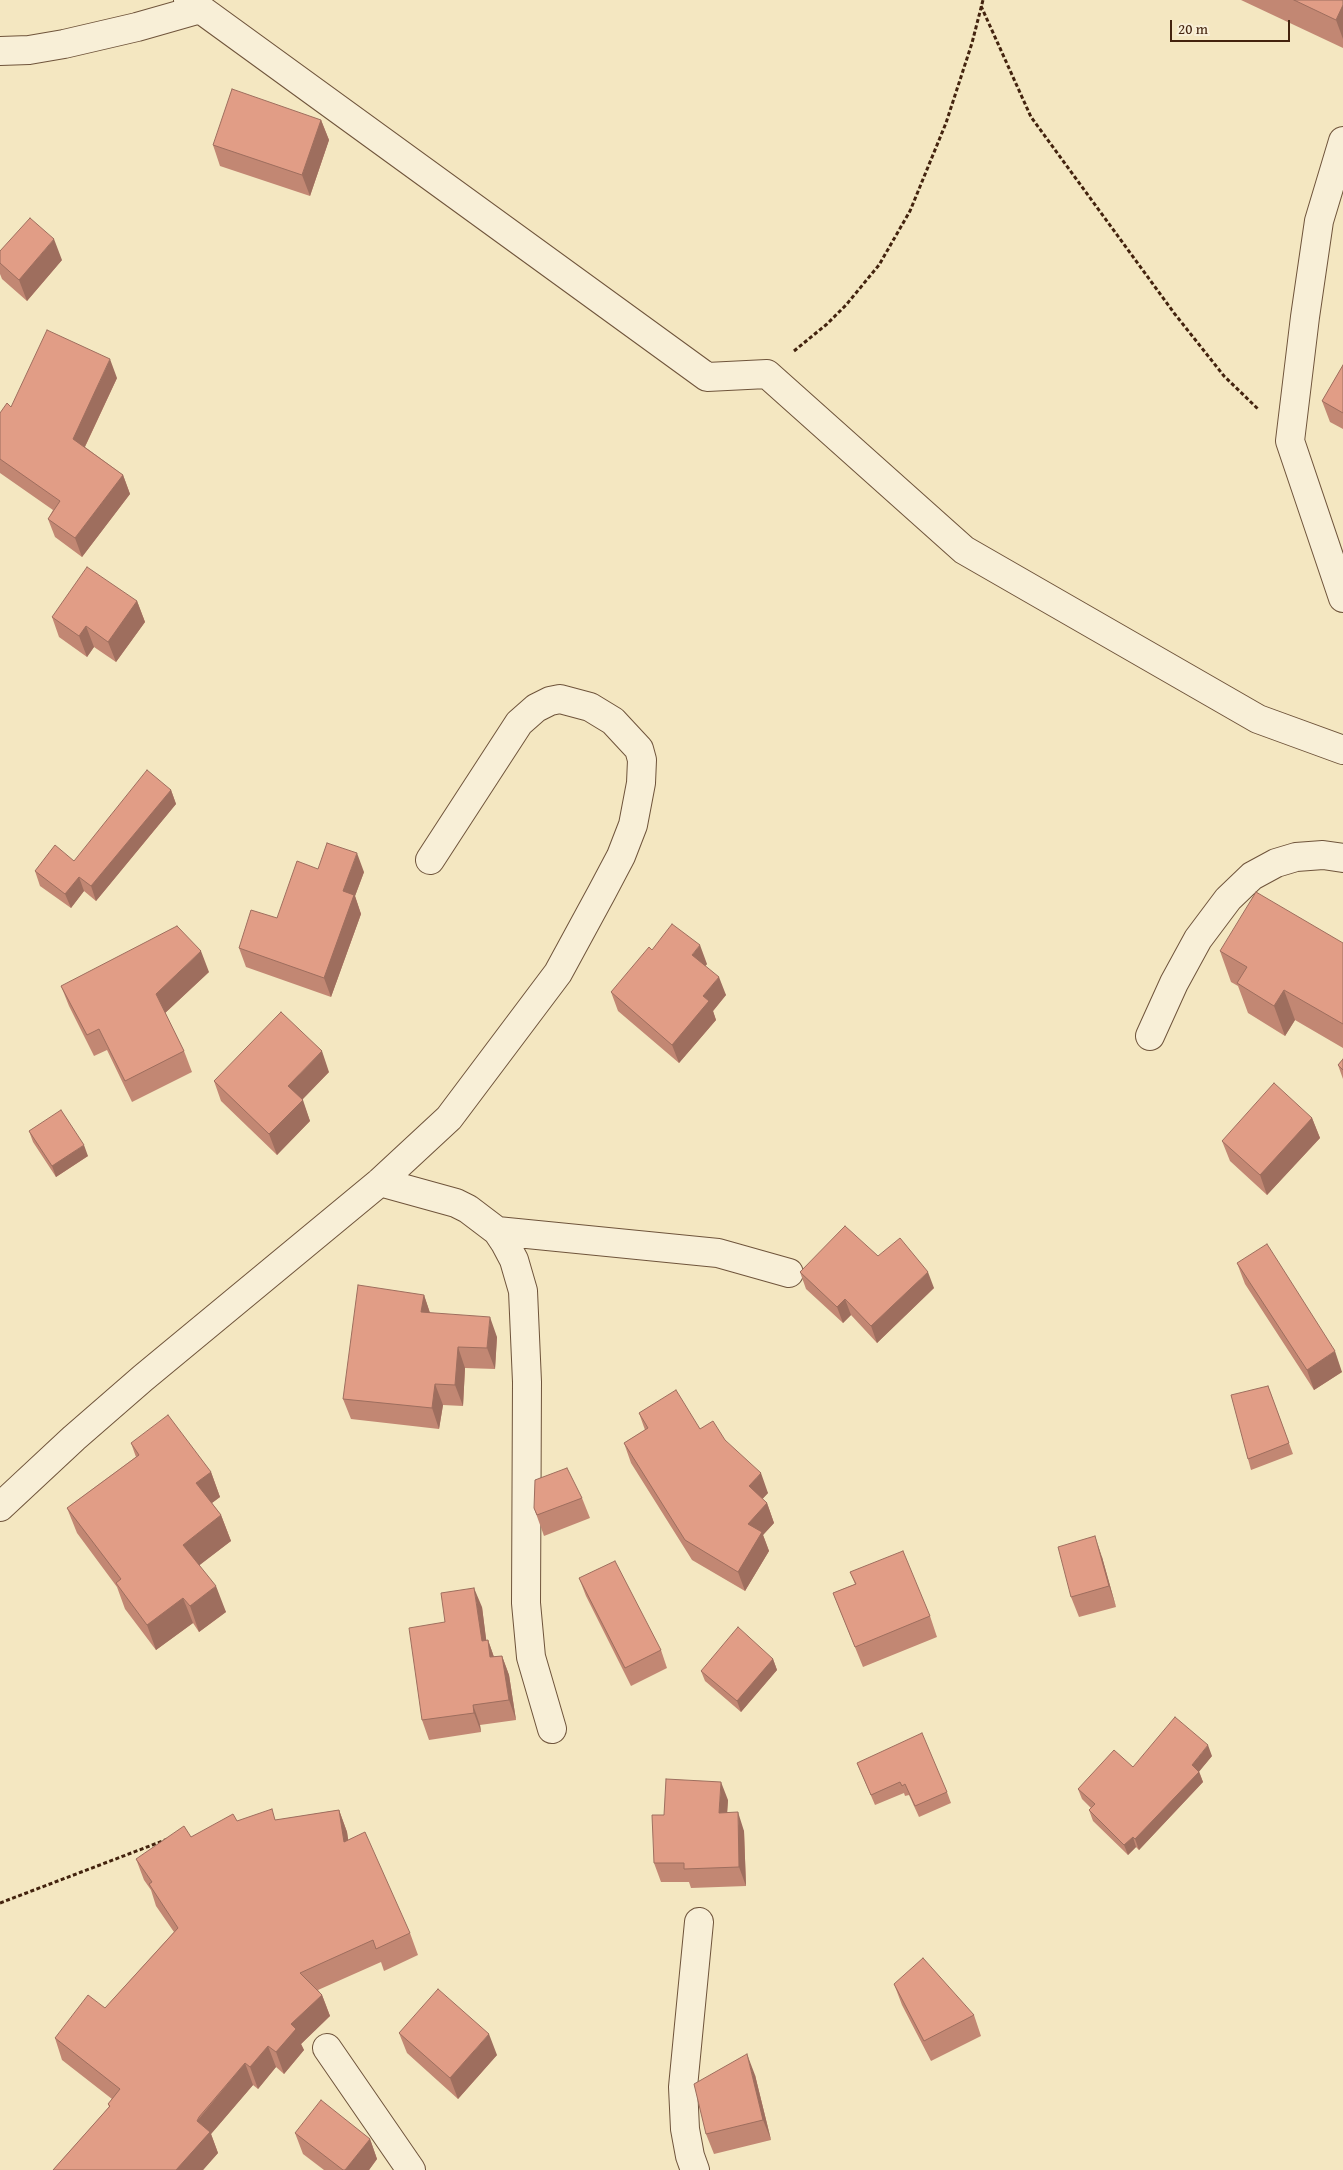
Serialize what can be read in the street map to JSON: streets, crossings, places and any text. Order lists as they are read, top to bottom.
{
  "scale_bar": "20 m"
}
